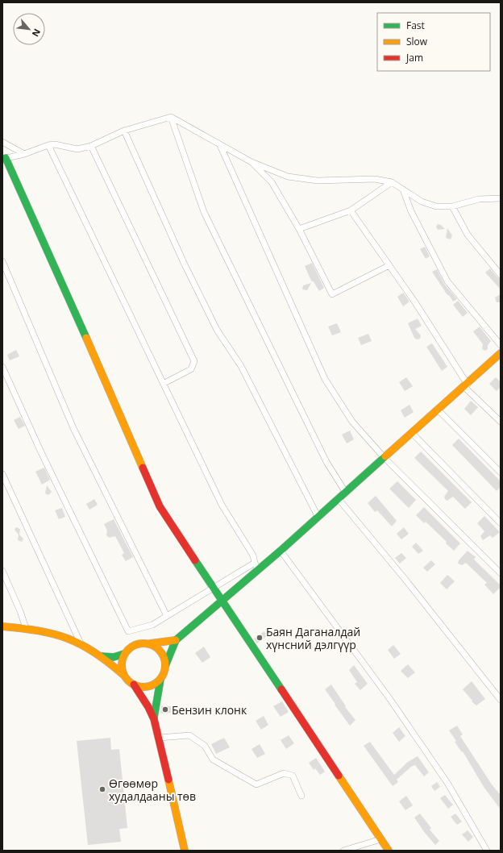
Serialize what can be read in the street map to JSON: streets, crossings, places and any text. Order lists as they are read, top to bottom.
{
  "places": ["Баян Даганалдай хүнсний дэлгүүр", "Бензин клонк", "Өгөөмөр худалдааны төв"],
  "legend": ["Fast", "Slow", "Jam"],
  "north": "bottom right"
}
